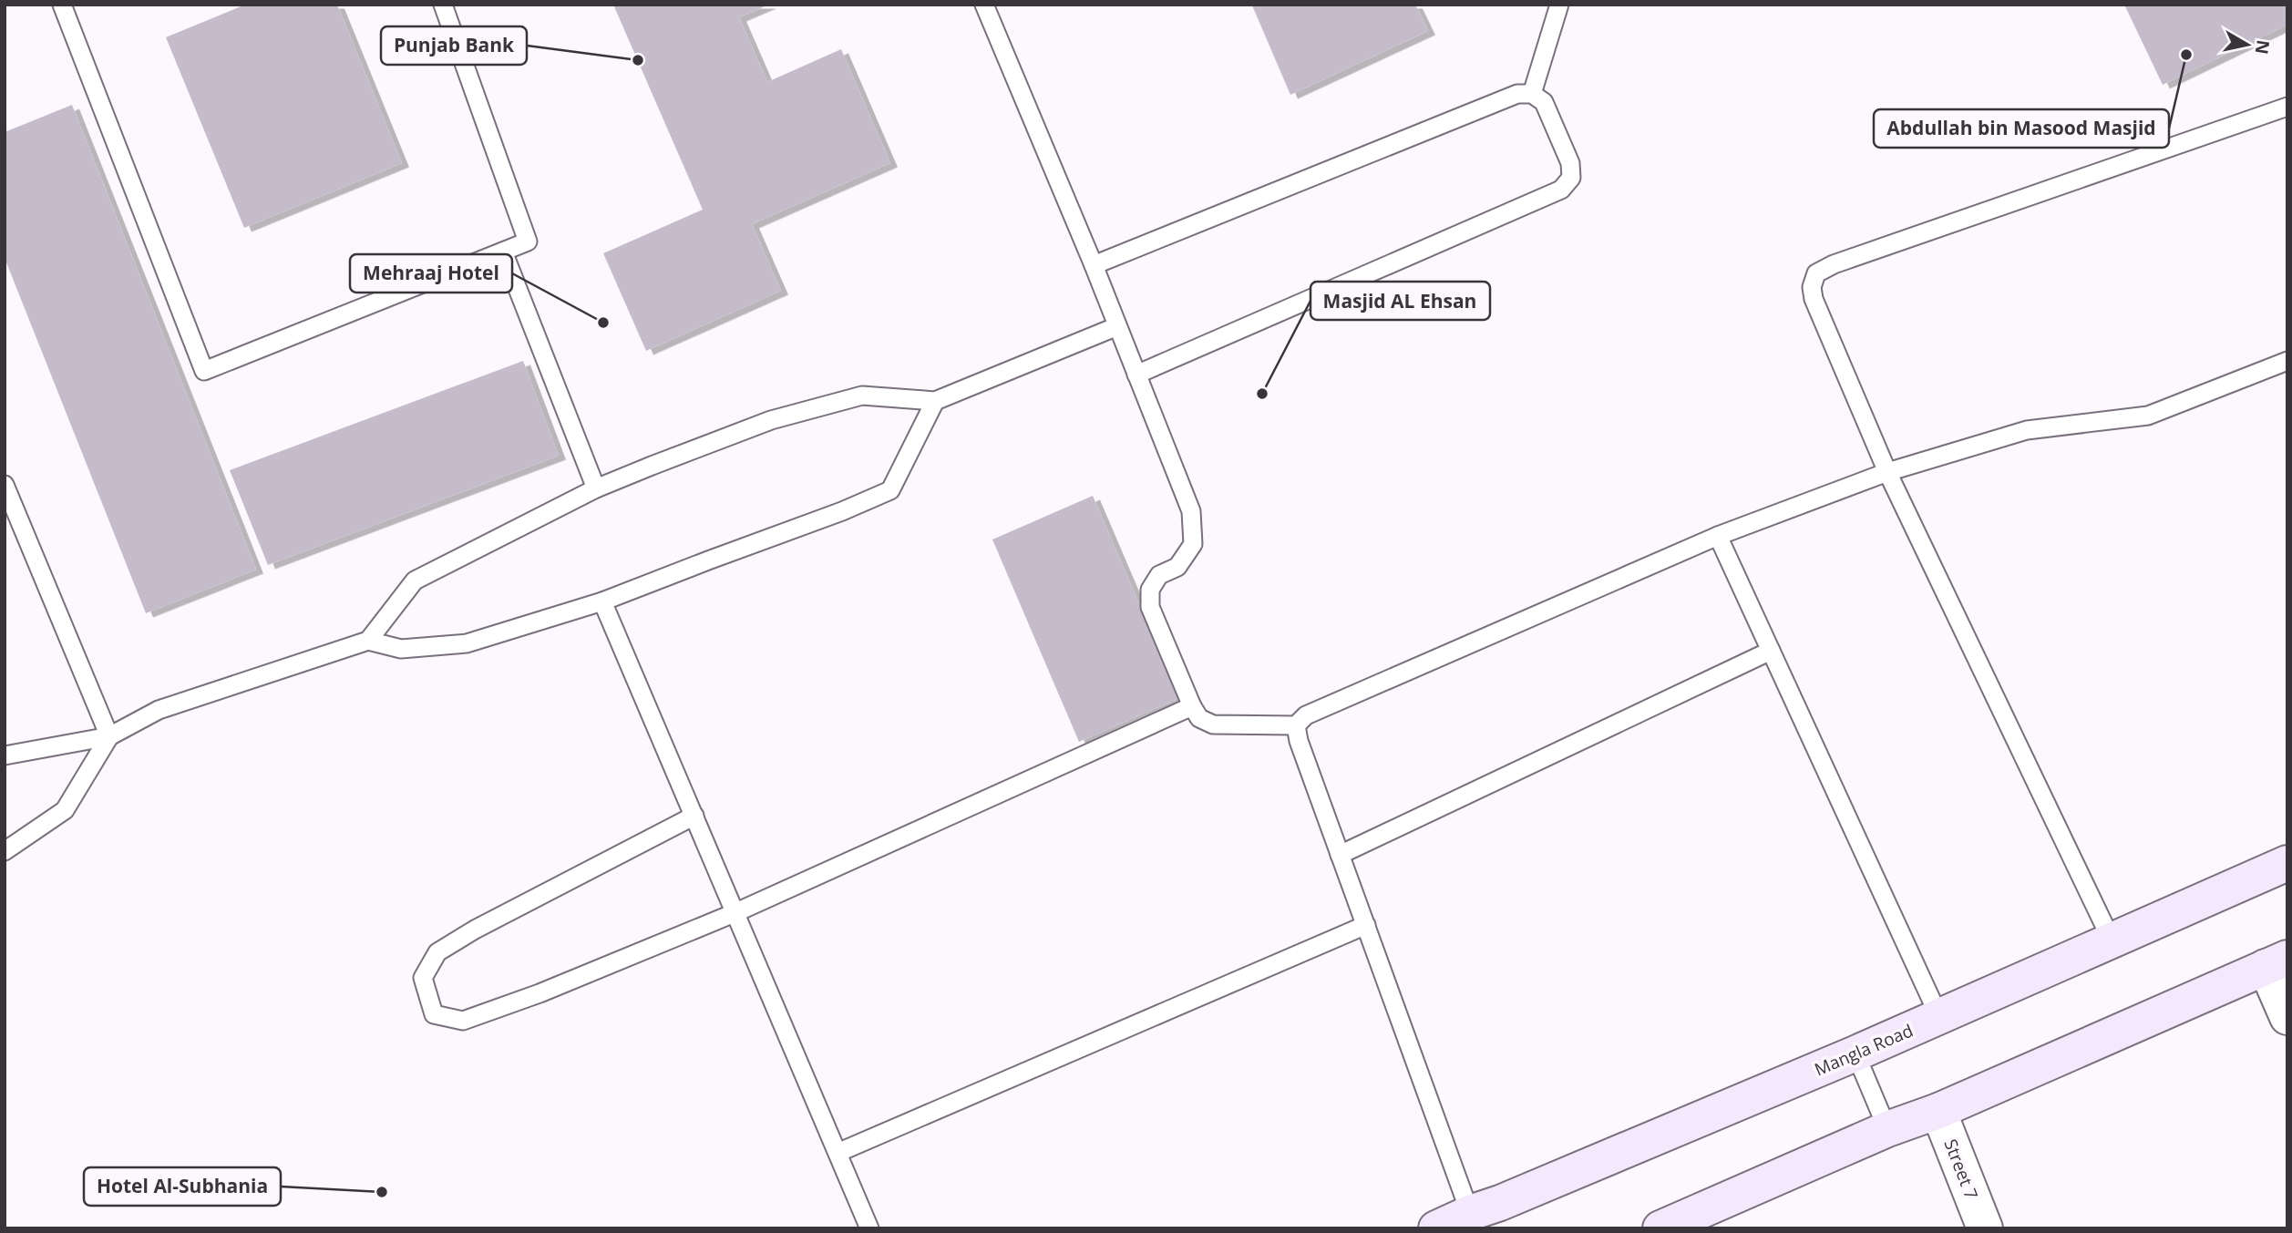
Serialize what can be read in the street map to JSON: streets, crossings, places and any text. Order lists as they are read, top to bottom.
{
  "streets": {
    "main road": ["Mangla Road"],
    "street": ["Street 7"]
  },
  "places": [
    "Abdullah bin Masood Masjid",
    "Punjab Bank",
    "Mehraaj Hotel",
    "Masjid AL Ehsan",
    "Hotel Al-Subhania"
  ],
  "north": "right"
}
